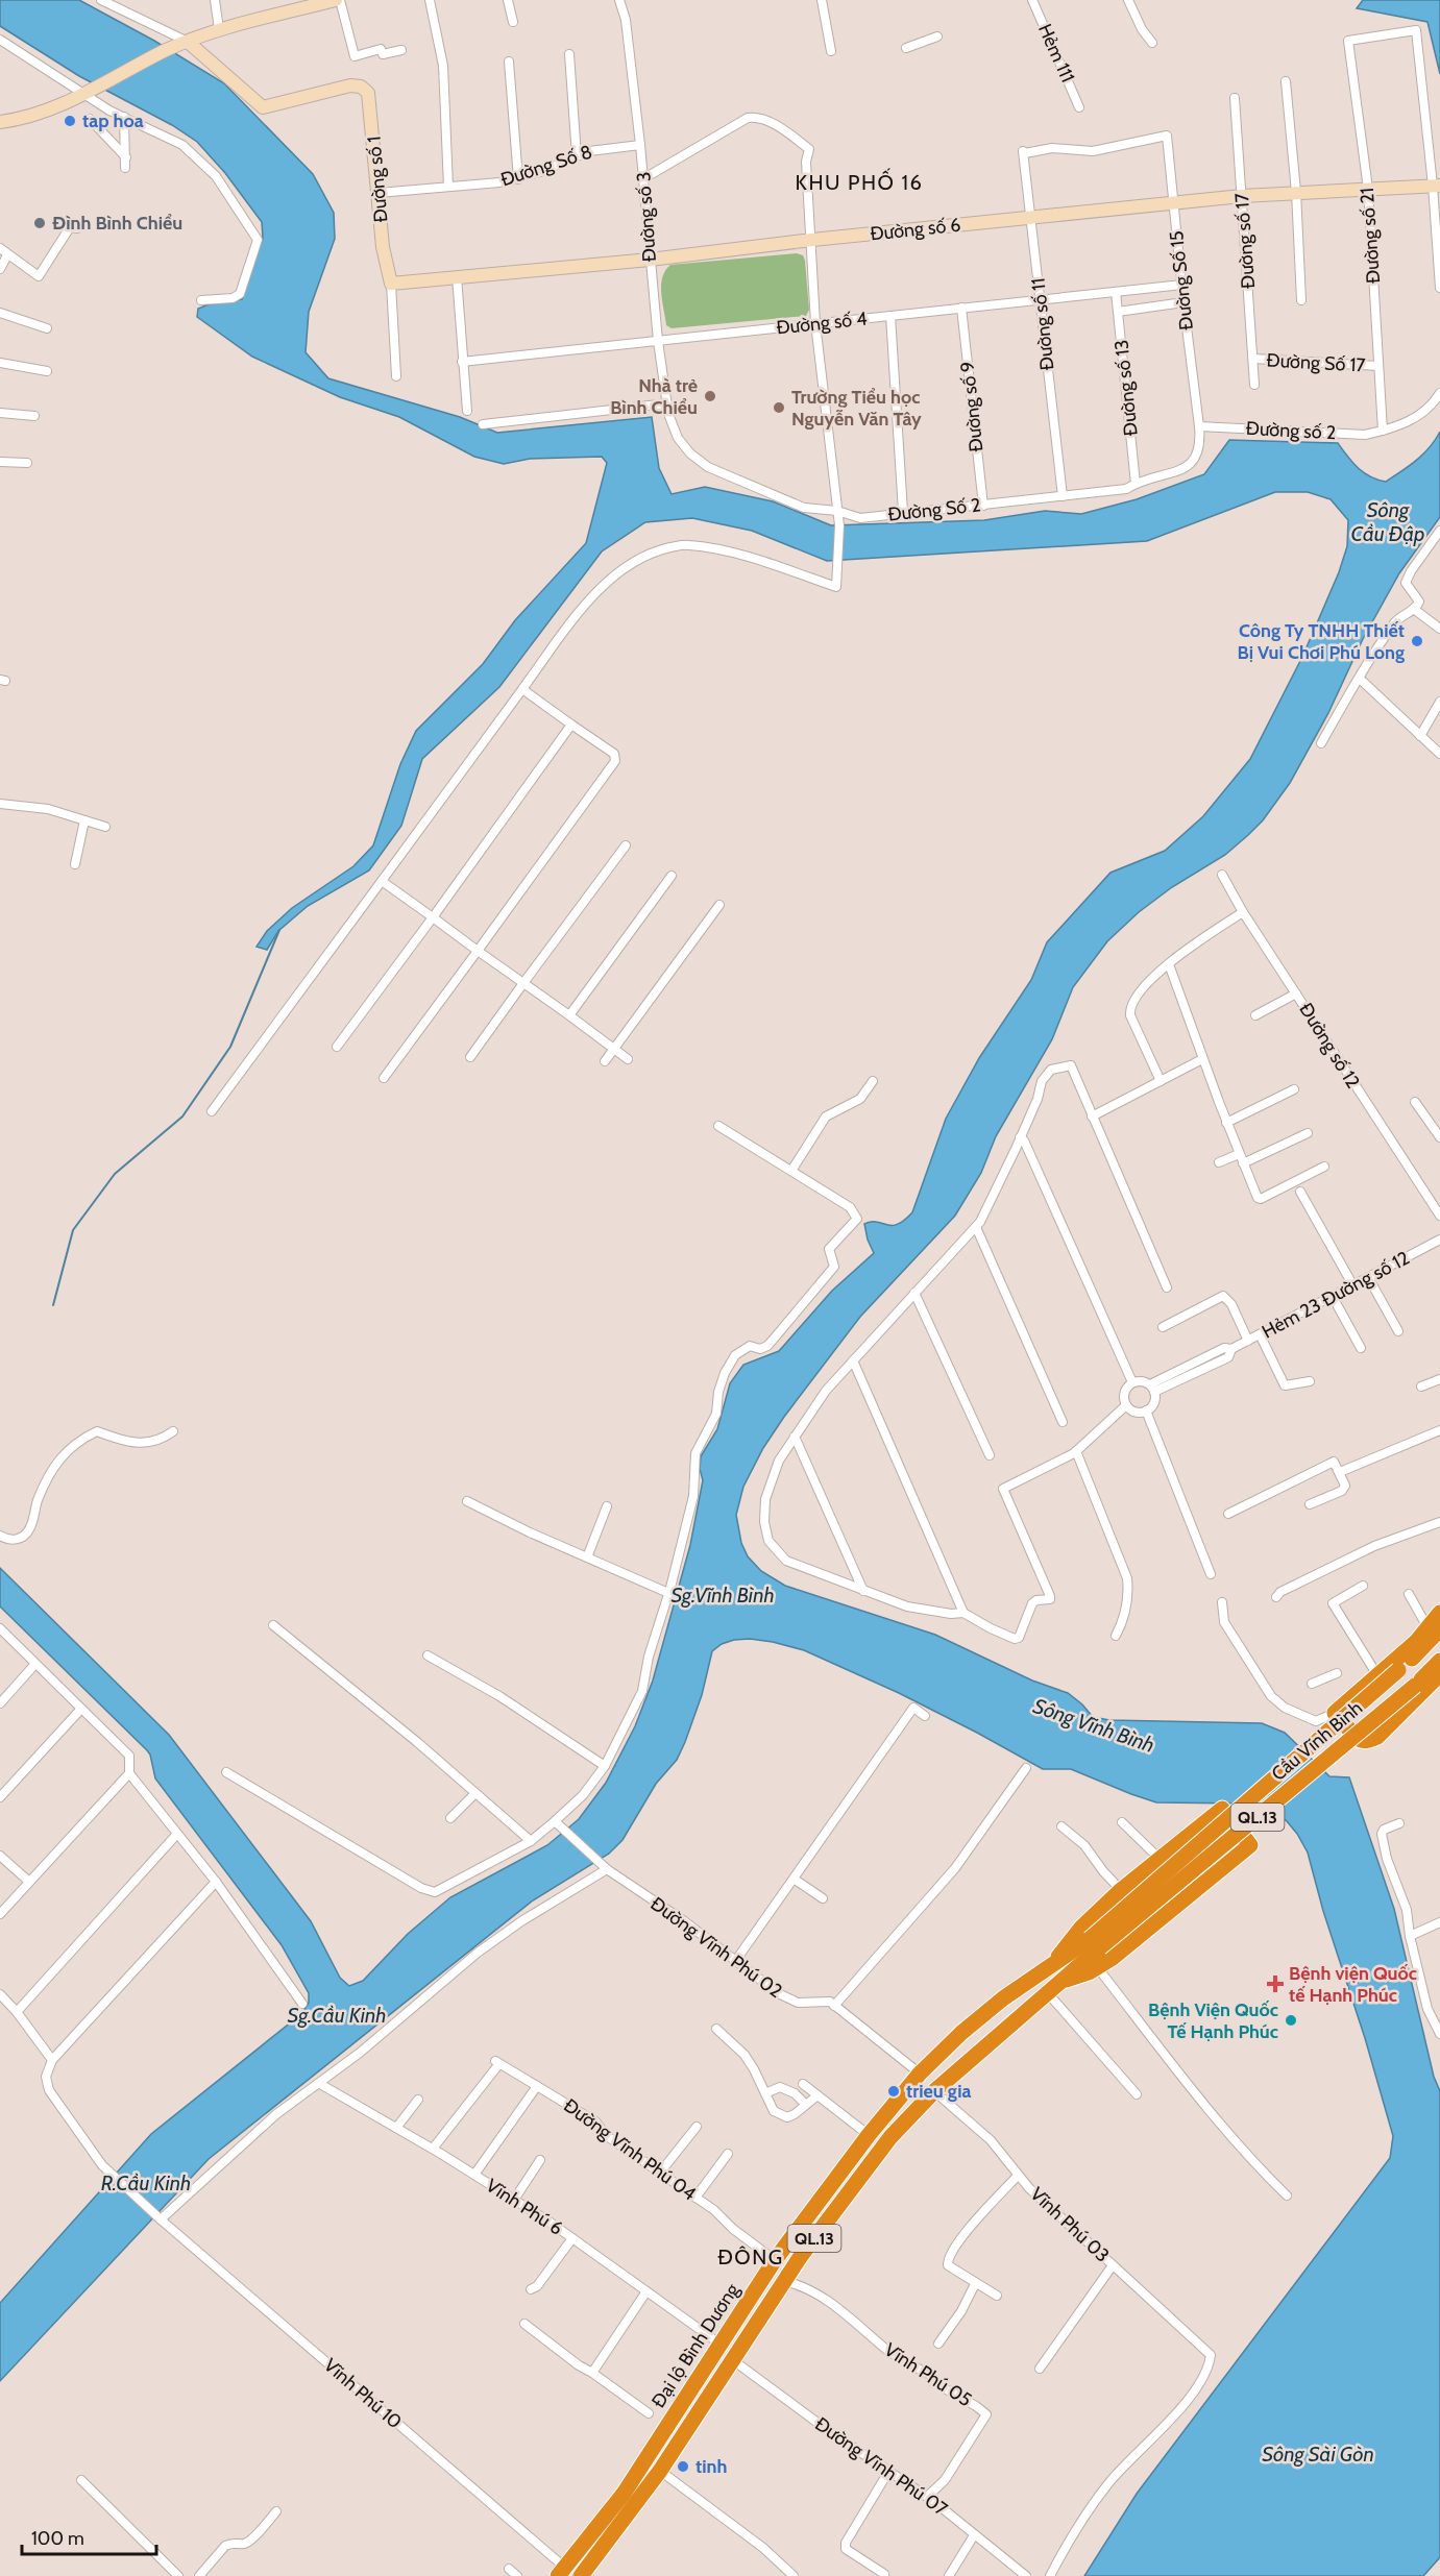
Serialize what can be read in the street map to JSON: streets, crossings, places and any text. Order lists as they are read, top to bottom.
{
  "streets": {
    "highway": ["Cầu Vĩnh Bình", "QL.13", "Đại lộ Bình Dương"],
    "street": [
      "Hẻm 111",
      "Đường Số 8",
      "Đường số 1",
      "Đường số 3",
      "Đường số 6",
      "Đường số 21",
      "Đường số 17",
      "Đường Số 15",
      "Đường số 4",
      "Đường số 11",
      "Đường Số 17",
      "Đường số 13",
      "Đường số 9",
      "Đường số 2",
      "Đường Số 2",
      "Đường số 12",
      "Hẻm 23 Đường số 12",
      "Đường Vĩnh Phú 02",
      "Đường Vĩnh Phú 04",
      "Vĩnh Phú 6",
      "Vĩnh Phú 03",
      "Vĩnh Phú 05",
      "Vĩnh Phú 10",
      "Đường Vĩnh Phú 07"
    ]
  },
  "crossings": [
    ["Đường Số 8", "Đường số 1"],
    ["Đường Số 8", "Đường số 3"],
    ["Đường số 1", "Đường số 6"],
    ["Đường số 3", "Đường số 6"],
    ["Đường số 3", "Đường số 4"],
    ["Đường số 3", "Đường Số 2"],
    ["Đường số 6", "Đường số 21"],
    ["Đường số 6", "Đường số 17"],
    ["Đường số 6", "Đường Số 15"],
    ["Đường số 6", "Đường số 11"],
    ["Đường số 21", "Đường Số 17"],
    ["Đường số 21", "Đường số 2"],
    ["Đường số 17", "Đường Số 17"],
    ["Đường Số 15", "Đường số 4"],
    ["Đường Số 15", "Đường số 11"],
    ["Đường Số 15", "Đường số 2"],
    ["Đường Số 15", "Đường Số 2"],
    ["Đường số 4", "Đường số 11"],
    ["Đường số 4", "Đường số 13"],
    ["Đường số 4", "Đường số 9"],
    ["Đường số 11", "Đường Số 2"],
    ["Đường số 13", "Đường Số 2"],
    ["Đường số 9", "Đường Số 2"],
    ["Đường số 2", "Đường Số 2"],
    ["Cầu Vĩnh Bình", "Đại lộ Bình Dương"],
    ["Đường Vĩnh Phú 04", "Vĩnh Phú 6"],
    ["Đường Vĩnh Phú 04", "Đại lộ Bình Dương"],
    ["Vĩnh Phú 6", "Đại lộ Bình Dương"],
    ["Vĩnh Phú 03", "Đại lộ Bình Dương"],
    ["Đại lộ Bình Dương", "Vĩnh Phú 05"],
    ["Đại lộ Bình Dương", "Vĩnh Phú 10"],
    ["Đại lộ Bình Dương", "Đường Vĩnh Phú 07"],
    ["Vĩnh Phú 05", "Đường Vĩnh Phú 07"]
  ],
  "districts": ["KHU PHỐ 16", "ĐÔNG"],
  "water": [
    "Sông Cầu Đập",
    "Sg.Vĩnh Bình",
    "Sông Vĩnh Bình",
    "Sg.Cầu Kinh",
    "R.Cầu Kinh",
    "Sông Sài Gòn"
  ],
  "places": {
    "other": [
      "tap hoa",
      "Đình Bình Chiểu",
      "Nhà trẻ Bình Chiểu",
      "Trường Tiểu học Nguyễn Văn Tây",
      "Công Ty TNHH Thiết Bị Vui Chơi Phú Long",
      "Bệnh Viện Quốc Tế Hạnh Phúc",
      "trieu gia",
      "tinh"
    ],
    "health": ["Bệnh viện Quốc tế Hạnh Phúc"]
  },
  "scale_bar": "100 m"
}
